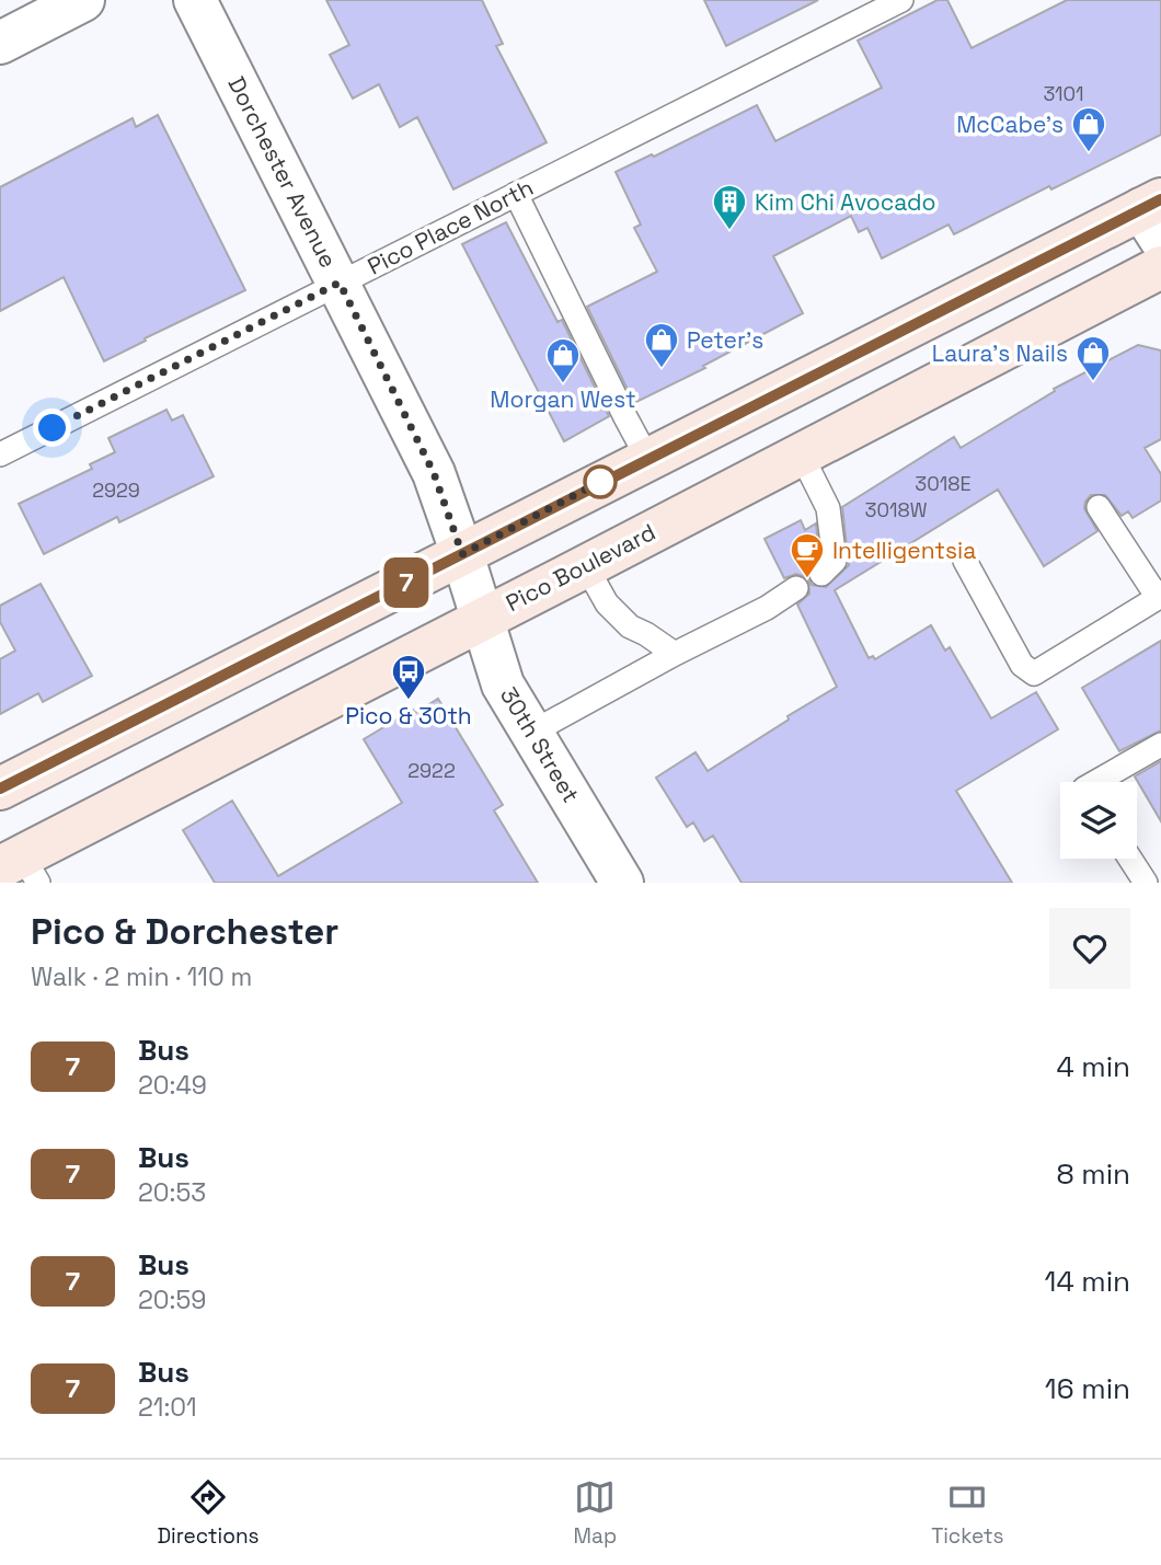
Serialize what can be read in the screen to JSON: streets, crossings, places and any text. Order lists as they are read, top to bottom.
{
  "streets": {
    "main road": ["Pico Boulevard"],
    "street": ["Dorchester Avenue", "30th Street"],
    "lane": ["Pico Place North"]
  },
  "crossings": [
    ["Dorchester Avenue", "Pico Place North"],
    ["Dorchester Avenue", "30th Street"],
    ["Pico Boulevard", "30th Street"]
  ],
  "places": {
    "shop": [
      "McCabe's",
      "Peter's",
      "Laura's Nails",
      "Morgan West"
    ],
    "building": ["Kim Chi Avocado"],
    "cafe": ["Intelligentsia"],
    "bus stop": ["Pico & 30th"]
  },
  "lines": ["bus line 7"],
  "house_numbers": [
    "3101",
    "3018E",
    "2929",
    "3018W",
    "2922"
  ],
  "page": {
    "on_map": "7",
    "heading": ["Pico & Dorchester", "Walk · 2 min · 110 m"],
    "list": [
      {
        "mark": "7",
        "name": "Bus",
        "note": "20:49",
        "value": "4 min"
      },
      {
        "mark": "7",
        "name": "Bus",
        "note": "20:53",
        "value": "8 min"
      },
      {
        "mark": "7",
        "name": "Bus",
        "note": "20:59",
        "value": "14 min"
      },
      {
        "mark": "7",
        "name": "Bus",
        "note": "21:01",
        "value": "16 min"
      }
    ],
    "tabs": ["Directions", "Map", "Tickets"]
  }
}
